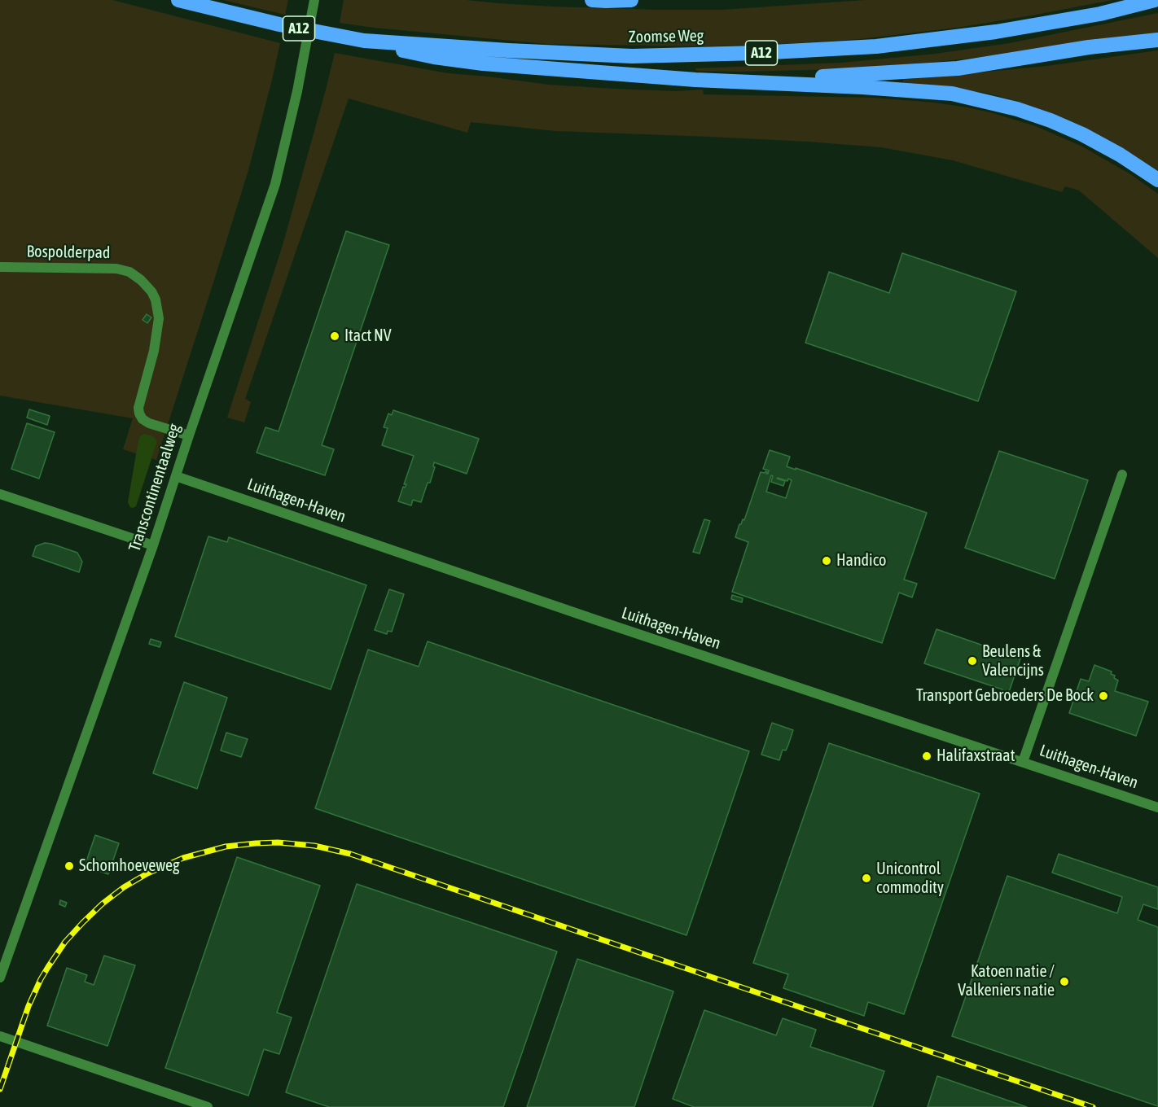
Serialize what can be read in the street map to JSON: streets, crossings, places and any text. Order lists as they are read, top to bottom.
{
  "streets": {
    "highway": ["A12", "Zoomse Weg"],
    "street": ["Bospolderpad", "Transcontinentaalweg", "Luithagen-Haven"]
  },
  "crossings": [
    ["Bospolderpad", "Transcontinentaalweg"],
    ["Transcontinentaalweg", "Luithagen-Haven"]
  ],
  "places": [
    "Itact NV",
    "Handico",
    "Beulens & Valencijns",
    "Transport Gebroeders De Bock",
    "Halifaxstraat",
    "Schomhoeveweg",
    "Unicontrol commodity",
    "Katoen natie / Valkeniers natie"
  ]
}
